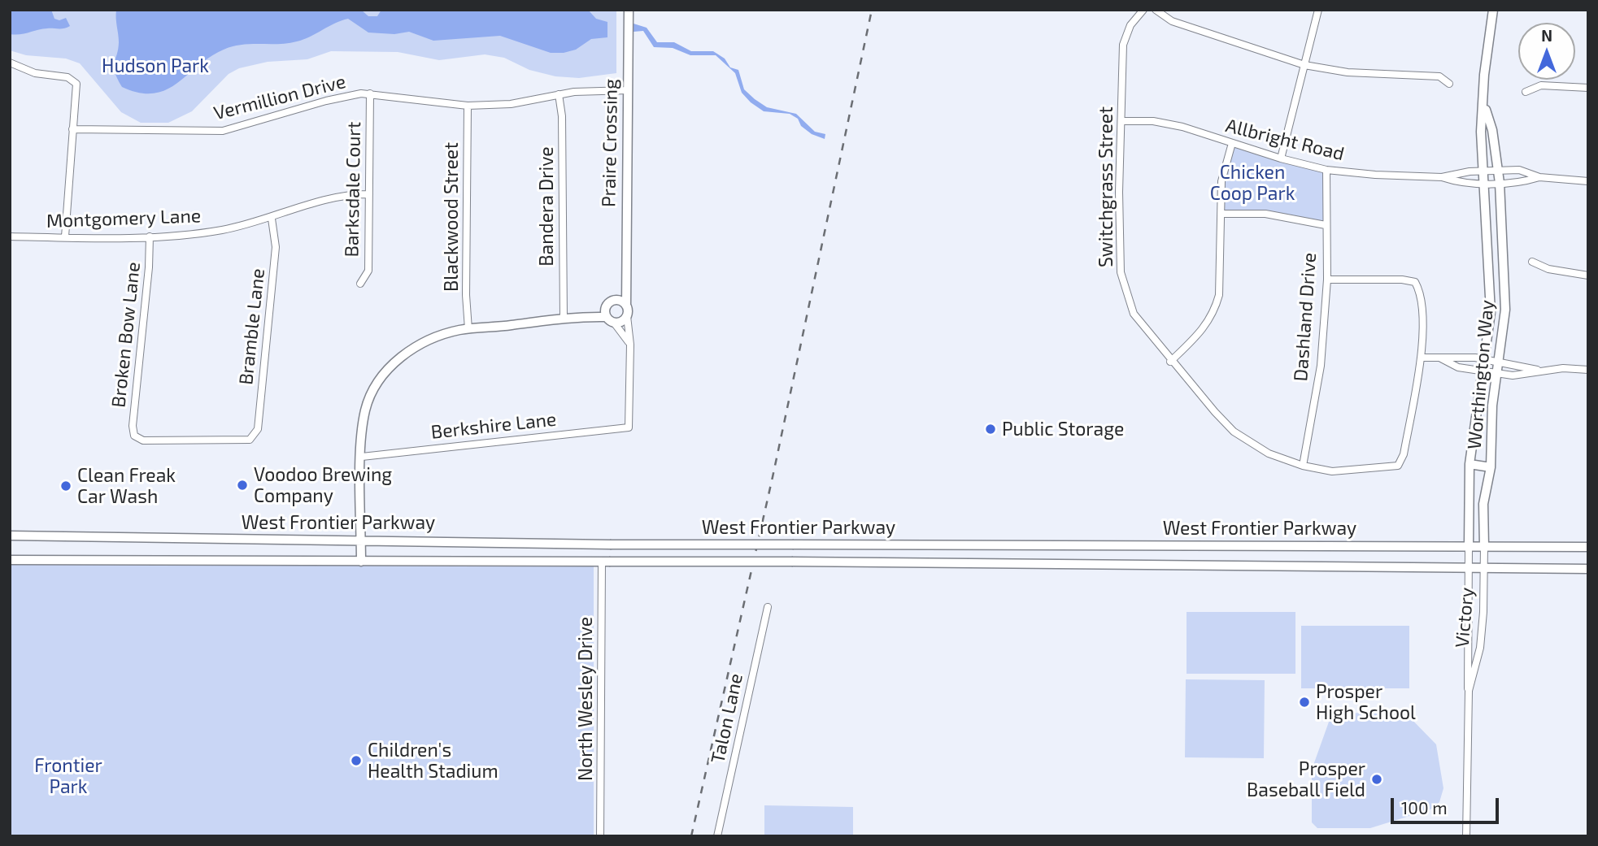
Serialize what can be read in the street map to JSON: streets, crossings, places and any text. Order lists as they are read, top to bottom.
{
  "streets": {
    "street": [
      "Vermillion Drive",
      "Allbright Road",
      "Praire Crossing",
      "Switchgrass Street",
      "Barksdale Court",
      "Bandera Drive",
      "Blackwood Street",
      "Montgomery Lane",
      "Dashland Drive",
      "Bramble Lane",
      "Broken Bow Lane",
      "Worthington Way",
      "Berkshire Lane",
      "West Frontier Parkway",
      "Victory",
      "North Wesley Drive",
      "Talon Lane"
    ]
  },
  "crossings": [
    ["Vermillion Drive", "Praire Crossing"],
    ["Vermillion Drive", "Barksdale Court"],
    ["Vermillion Drive", "Bandera Drive"],
    ["Vermillion Drive", "Blackwood Street"],
    ["Allbright Road", "Switchgrass Street"],
    ["Allbright Road", "Dashland Drive"],
    ["Allbright Road", "Worthington Way"],
    ["Switchgrass Street", "Dashland Drive"],
    ["Barksdale Court", "Montgomery Lane"],
    ["Montgomery Lane", "Bramble Lane"],
    ["Montgomery Lane", "Broken Bow Lane"],
    ["Bramble Lane", "Broken Bow Lane"],
    ["Worthington Way", "West Frontier Parkway"],
    ["Worthington Way", "Victory"],
    ["West Frontier Parkway", "Victory"],
    ["West Frontier Parkway", "North Wesley Drive"]
  ],
  "parks": ["Hudson Park", "Chicken Coop Park", "Frontier Park"],
  "places": [
    "Public Storage",
    "Voodoo Brewing Company",
    "Clean Freak Car Wash",
    "Prosper High School",
    "Children's Health Stadium",
    "Prosper Baseball Field"
  ],
  "scale_bar": "100 m",
  "north": "top"
}
